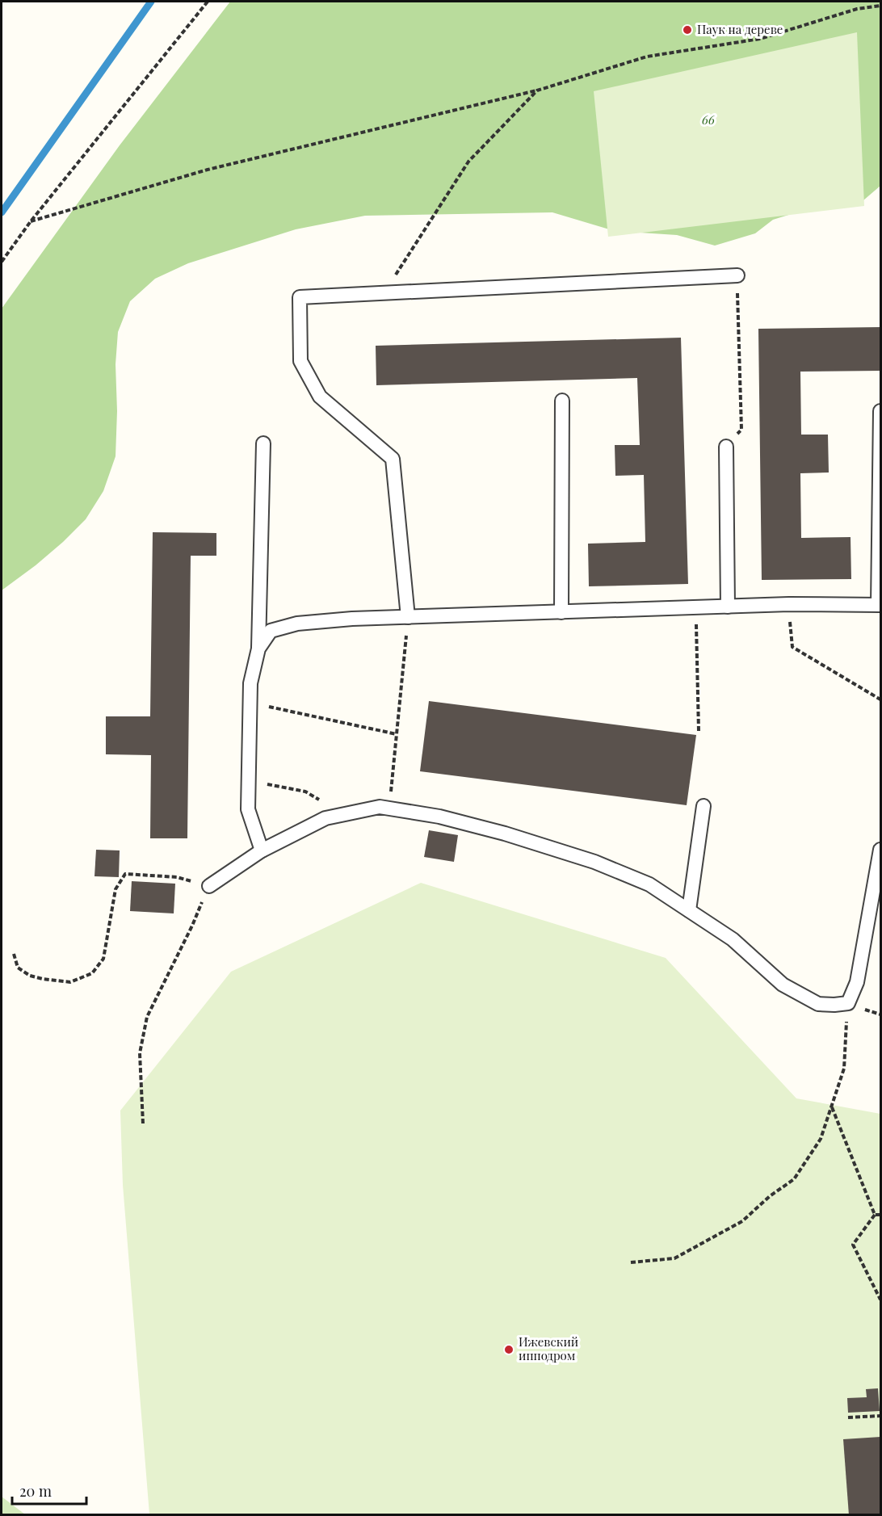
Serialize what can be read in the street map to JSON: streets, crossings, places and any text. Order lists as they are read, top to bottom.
{
  "parks": ["66"],
  "places": ["Паук на дереве", "Ижевский ипподром"],
  "scale_bar": "20 m"
}
